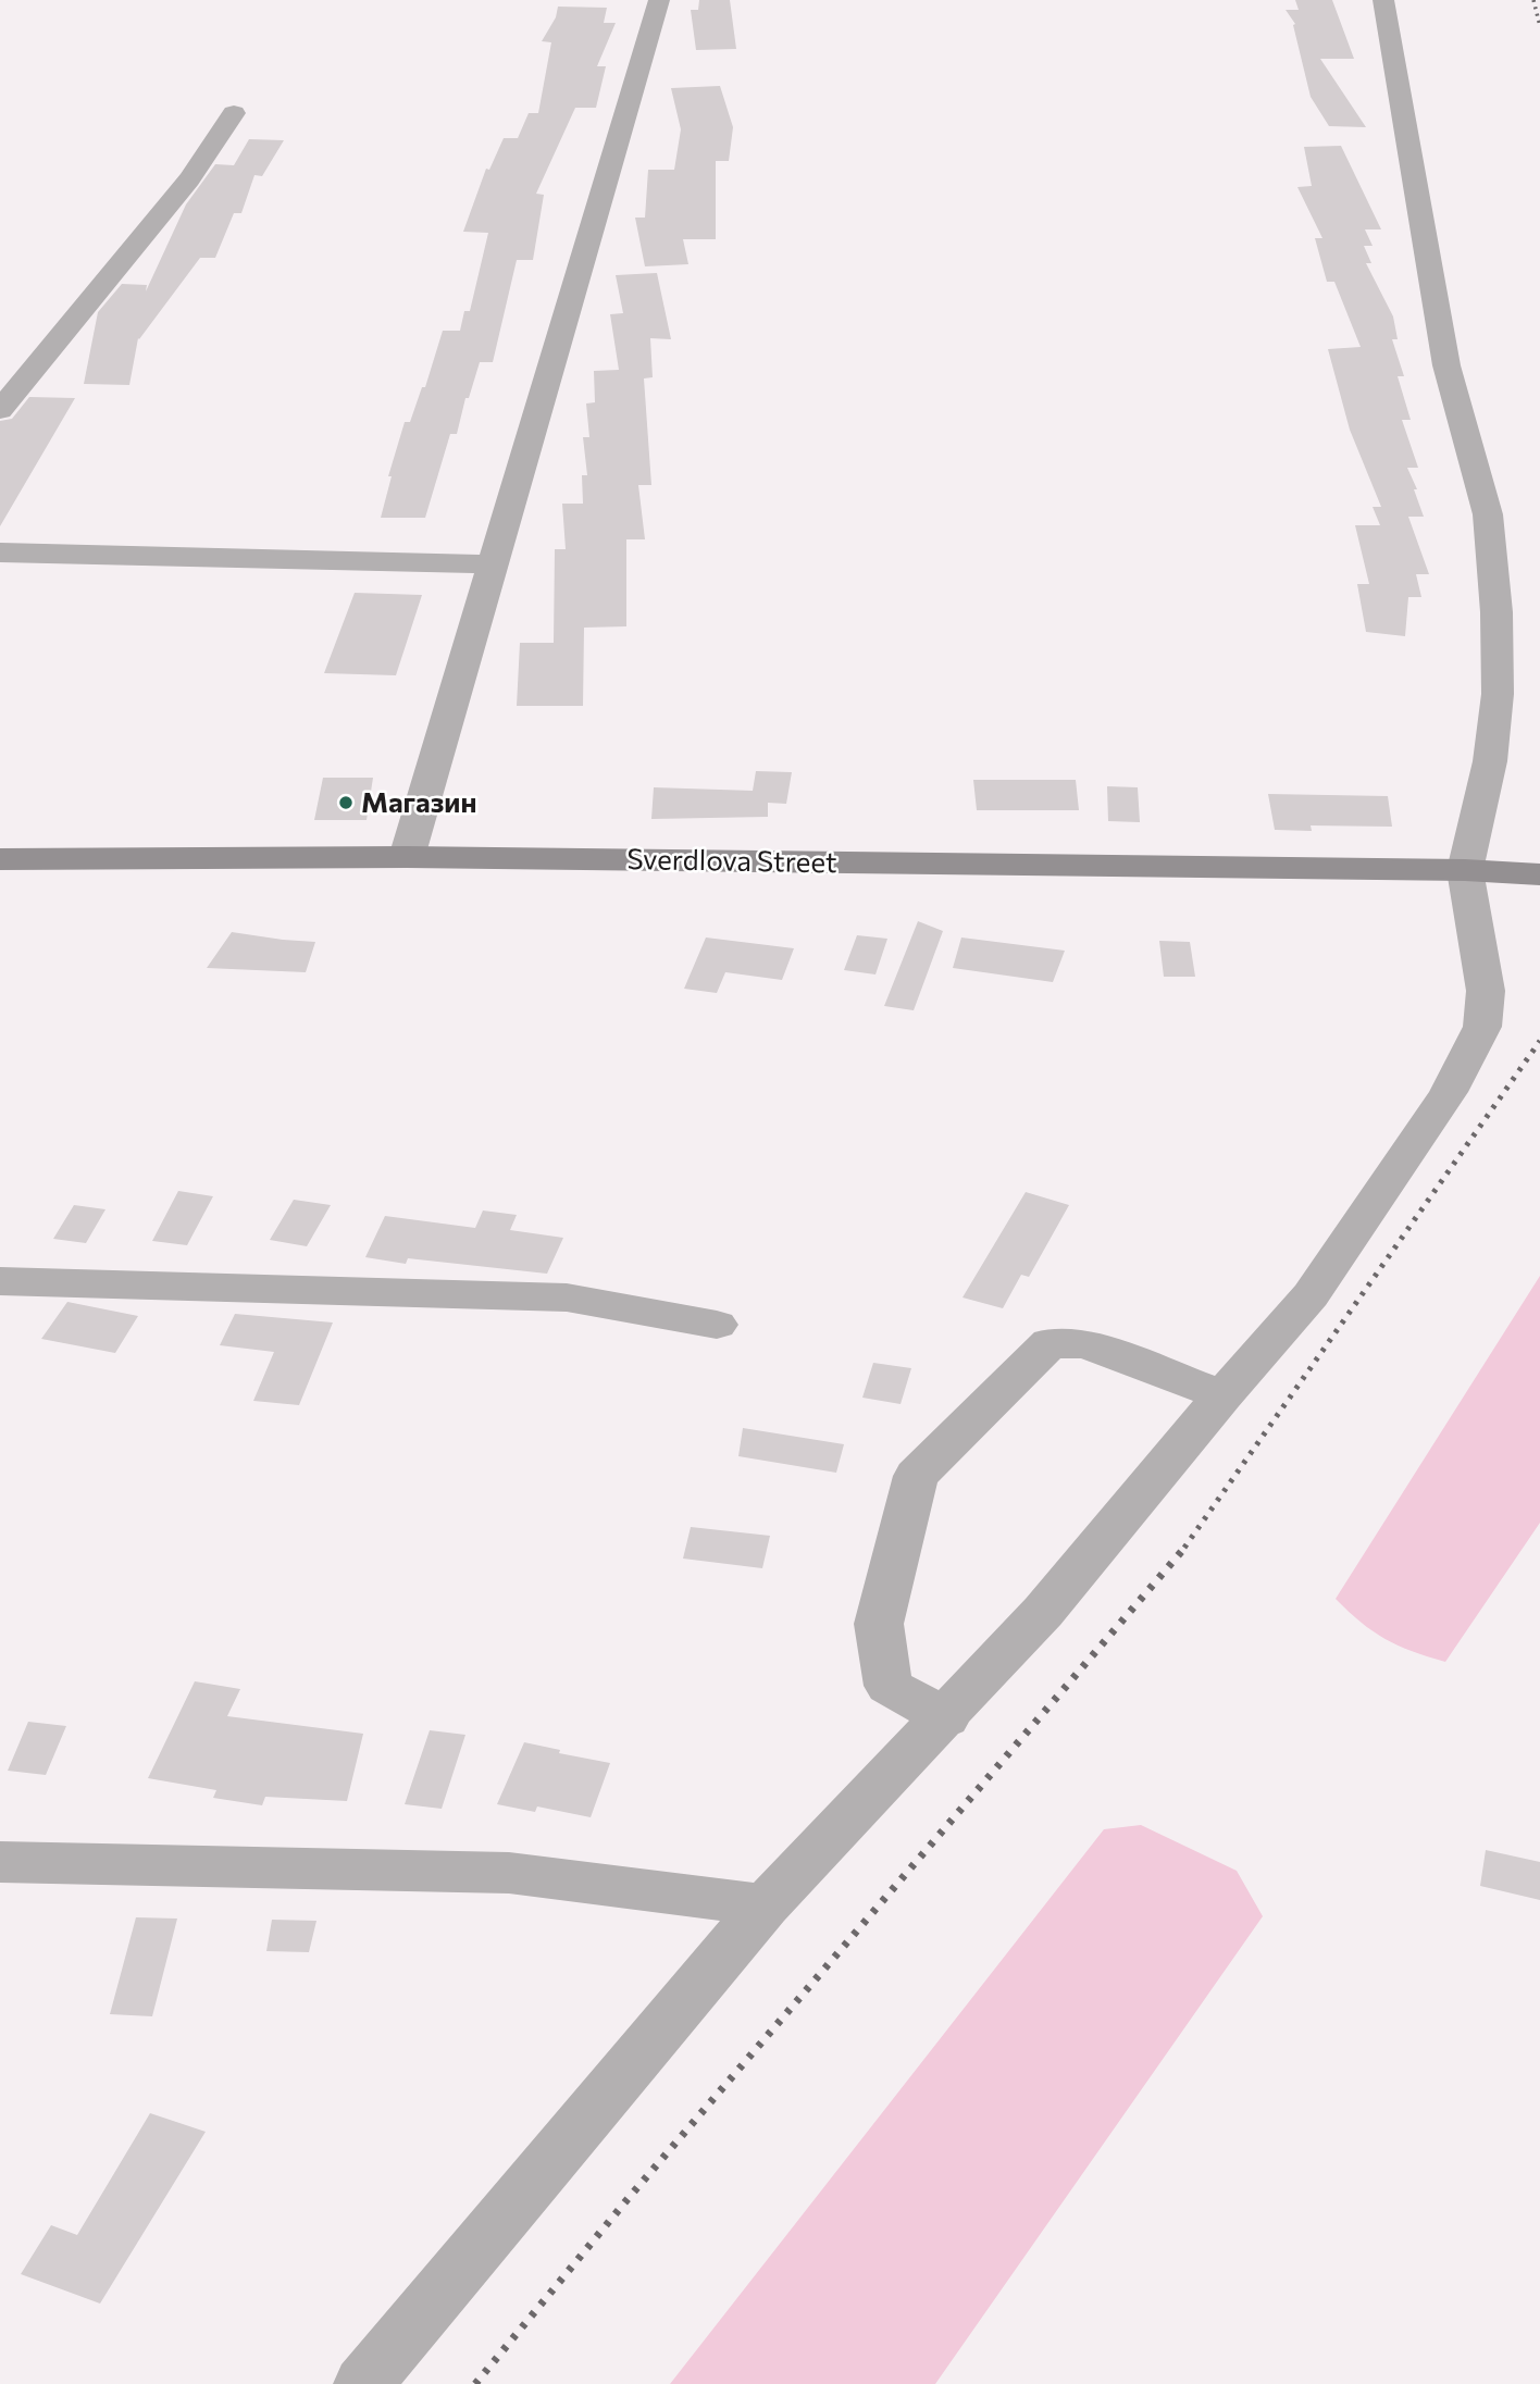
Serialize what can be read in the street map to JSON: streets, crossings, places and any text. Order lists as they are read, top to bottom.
{
  "streets": {
    "street": ["Sverdlova Street"]
  },
  "places": ["Mагазин"]
}
